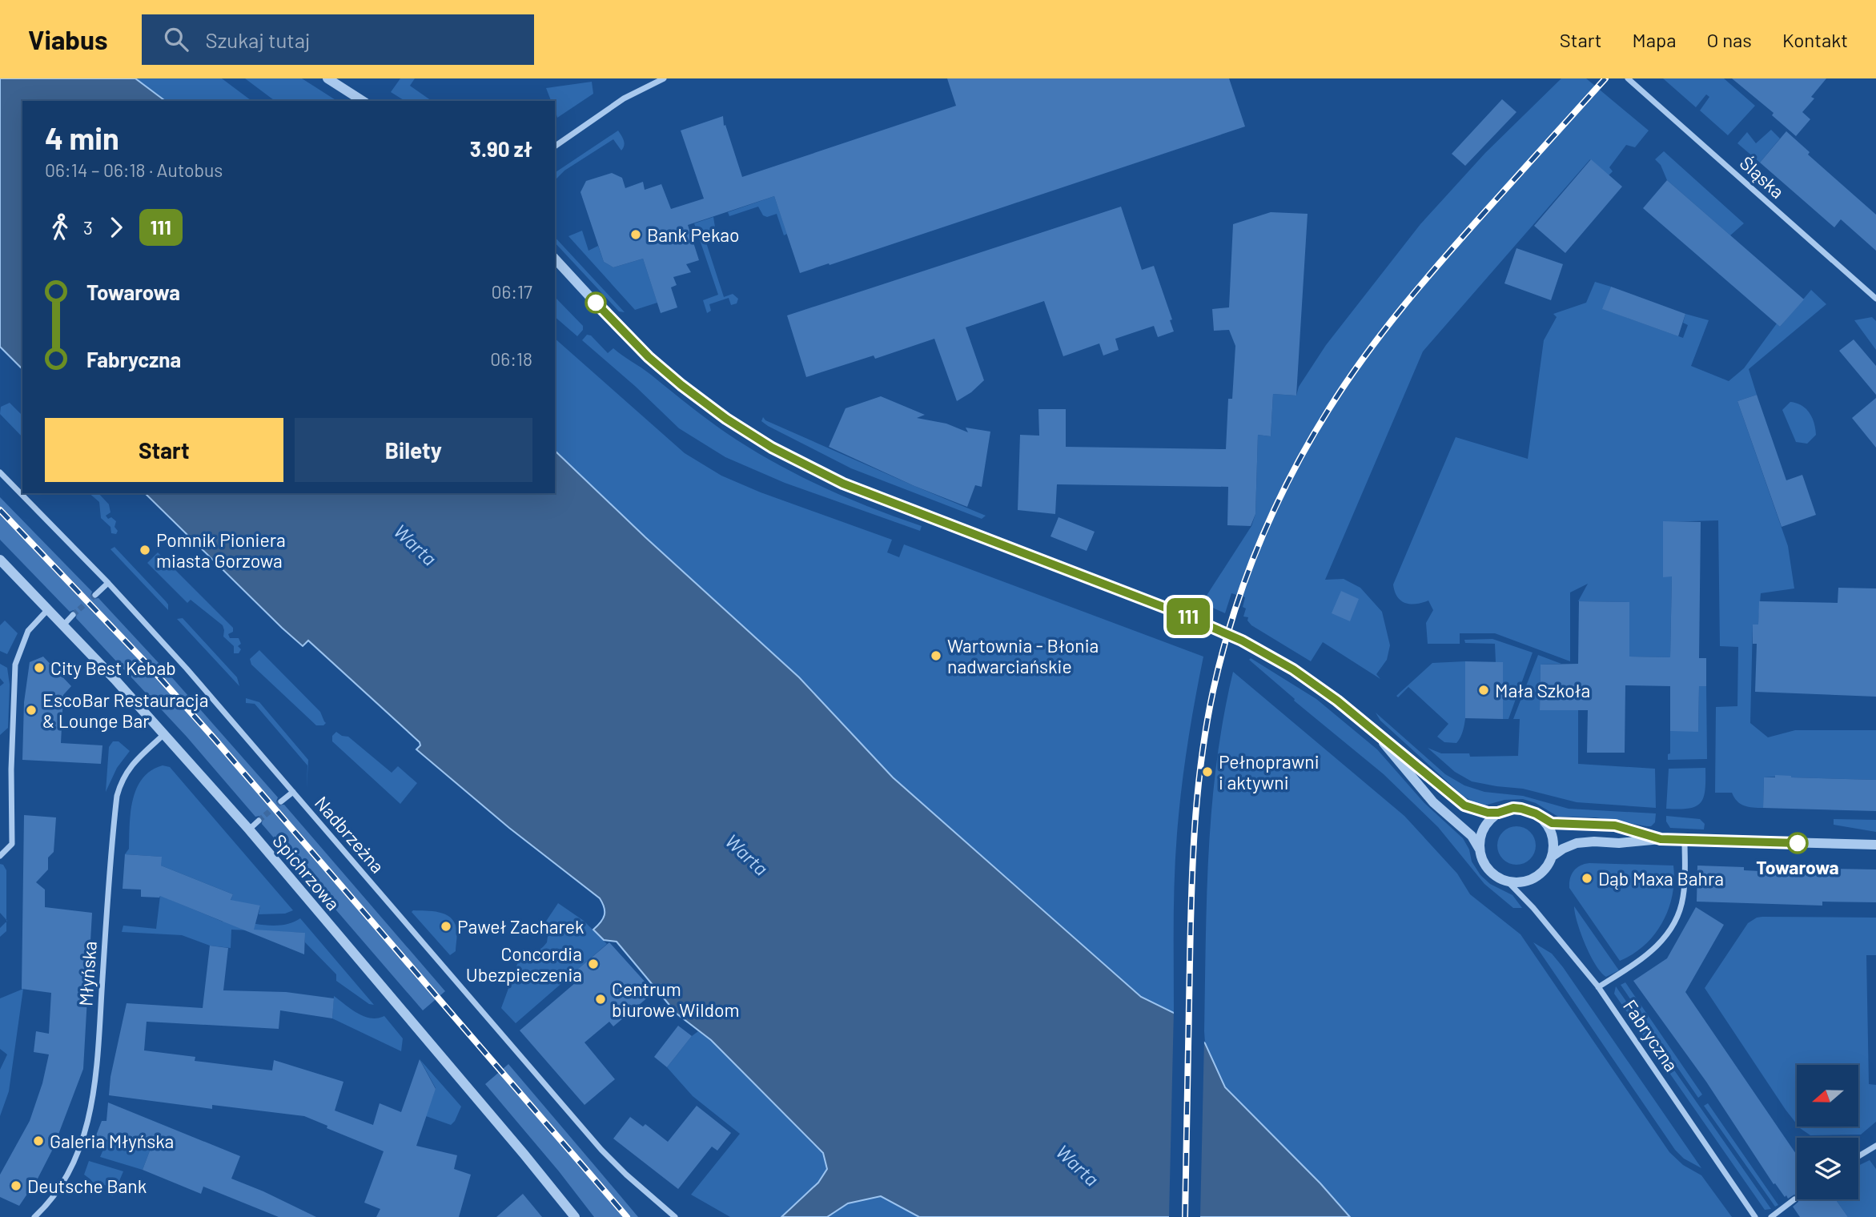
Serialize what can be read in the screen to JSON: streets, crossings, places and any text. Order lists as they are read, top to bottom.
{
  "streets": {
    "street": [
      "Śląska",
      "Nadbrzeżna",
      "Spichrzowa",
      "Młyńska",
      "Fabryczna"
    ]
  },
  "crossings": [
    ["Spichrzowa", "Młyńska"]
  ],
  "water": ["Warta"],
  "places": [
    "Bank Pekao",
    "Pomnik Pioniera miasta Gorzowa",
    "Wartownia - Błonia nadwarciańskie",
    "City Best Kebab",
    "Mała Szkoła",
    "EscoBar Restauracja & Lounge Bar",
    "Pełnoprawni i aktywni",
    "Towarowa",
    "Dąb Maxa Bahra",
    "Paweł Zacharek",
    "Concordia Ubezpieczenia",
    "Centrum biurowe Wildom",
    "Galeria Młyńska",
    "Deutsche Bank"
  ],
  "lines": ["bus line 111"],
  "north": "left",
  "page": {
    "header": "Viabus",
    "search": "Szukaj tutaj",
    "nav": [
      "Start",
      "Mapa",
      "O nas",
      "Kontakt"
    ],
    "on_map": "111",
    "heading": ["4 min", "06:14 – 06:18 · Autobus", "3.90 zł"],
    "legs": ["3", "111"],
    "list": [
      {
        "name": "Towarowa",
        "value": "06:17"
      },
      {
        "name": "Fabryczna",
        "value": "06:18"
      }
    ],
    "buttons": ["Start", "Bilety"]
  }
}
